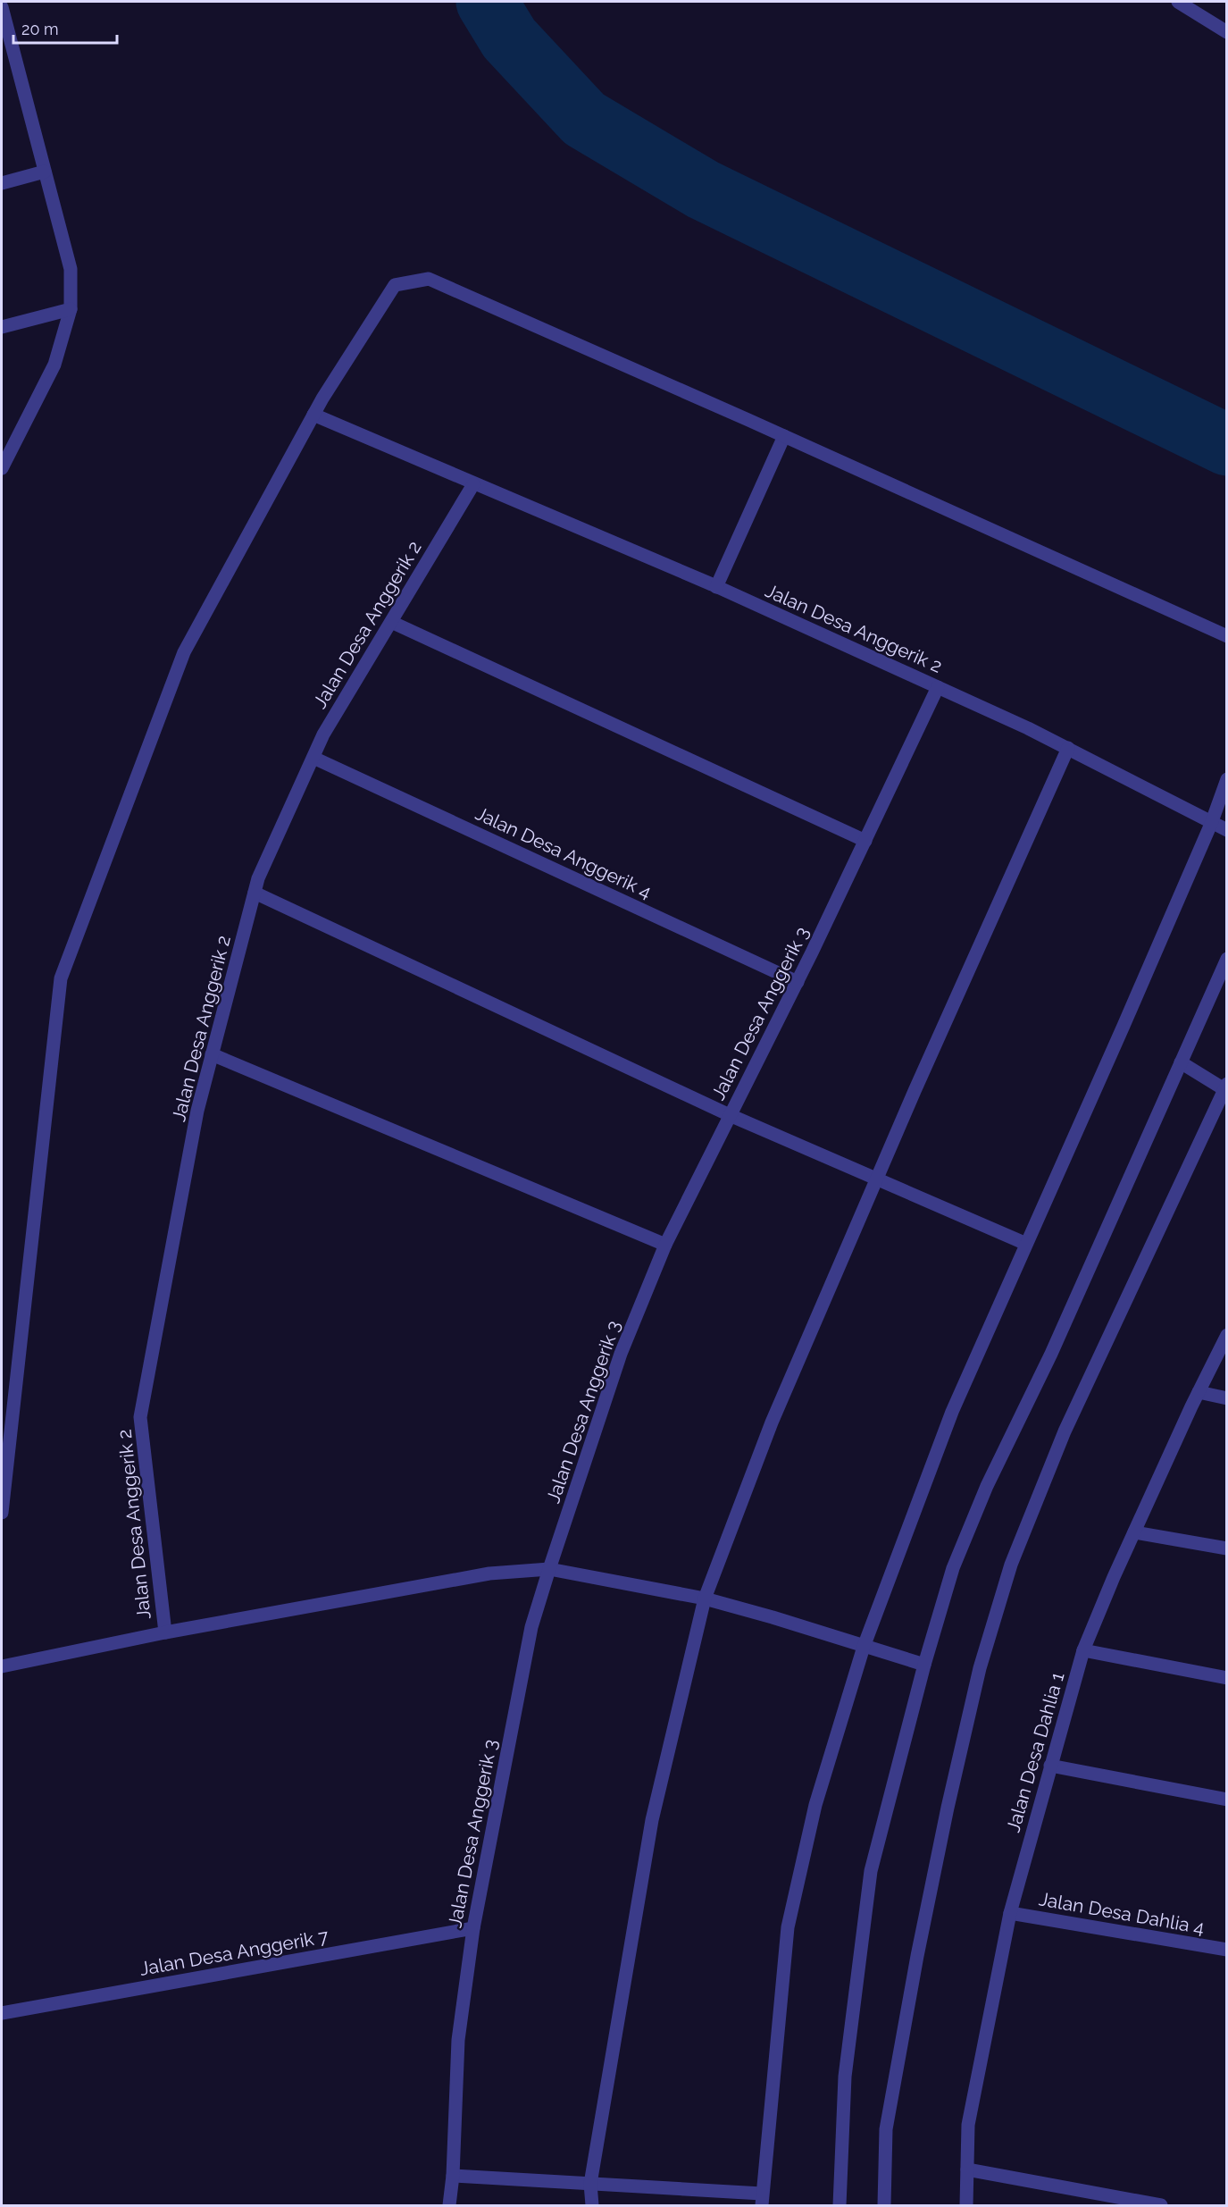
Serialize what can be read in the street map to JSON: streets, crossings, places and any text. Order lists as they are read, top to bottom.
{
  "streets": {
    "street": [
      "Jalan Desa Anggerik 2",
      "Jalan Desa Anggerik 4",
      "Jalan Desa Anggerik 3",
      "Jalan Desa Dahlia 1",
      "Jalan Desa Dahlia 4",
      "Jalan Desa Anggerik 7"
    ]
  },
  "crossings": [
    ["Jalan Desa Anggerik 2", "Jalan Desa Anggerik 4"],
    ["Jalan Desa Anggerik 2", "Jalan Desa Anggerik 3"],
    ["Jalan Desa Anggerik 4", "Jalan Desa Anggerik 3"],
    ["Jalan Desa Anggerik 3", "Jalan Desa Anggerik 7"],
    ["Jalan Desa Dahlia 1", "Jalan Desa Dahlia 4"]
  ],
  "scale_bar": "20 m"
}
